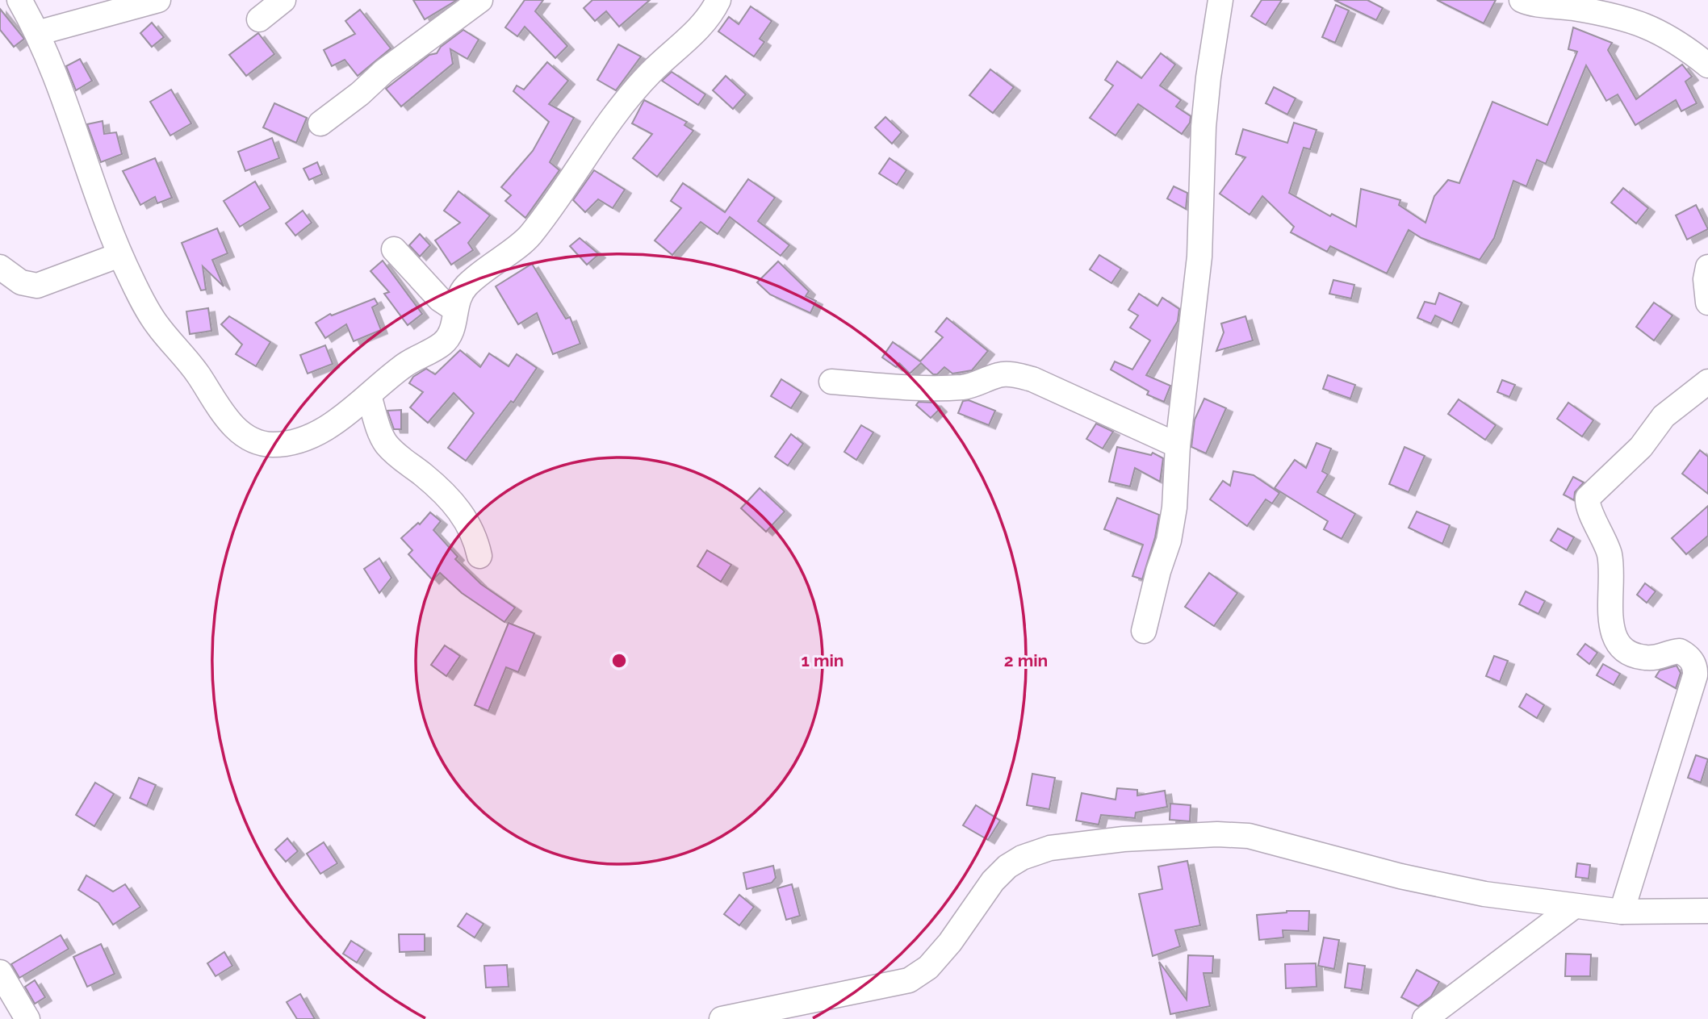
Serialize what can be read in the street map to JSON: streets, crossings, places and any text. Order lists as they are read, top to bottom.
{
  "rings": ["1 min", "2 min"]
}
